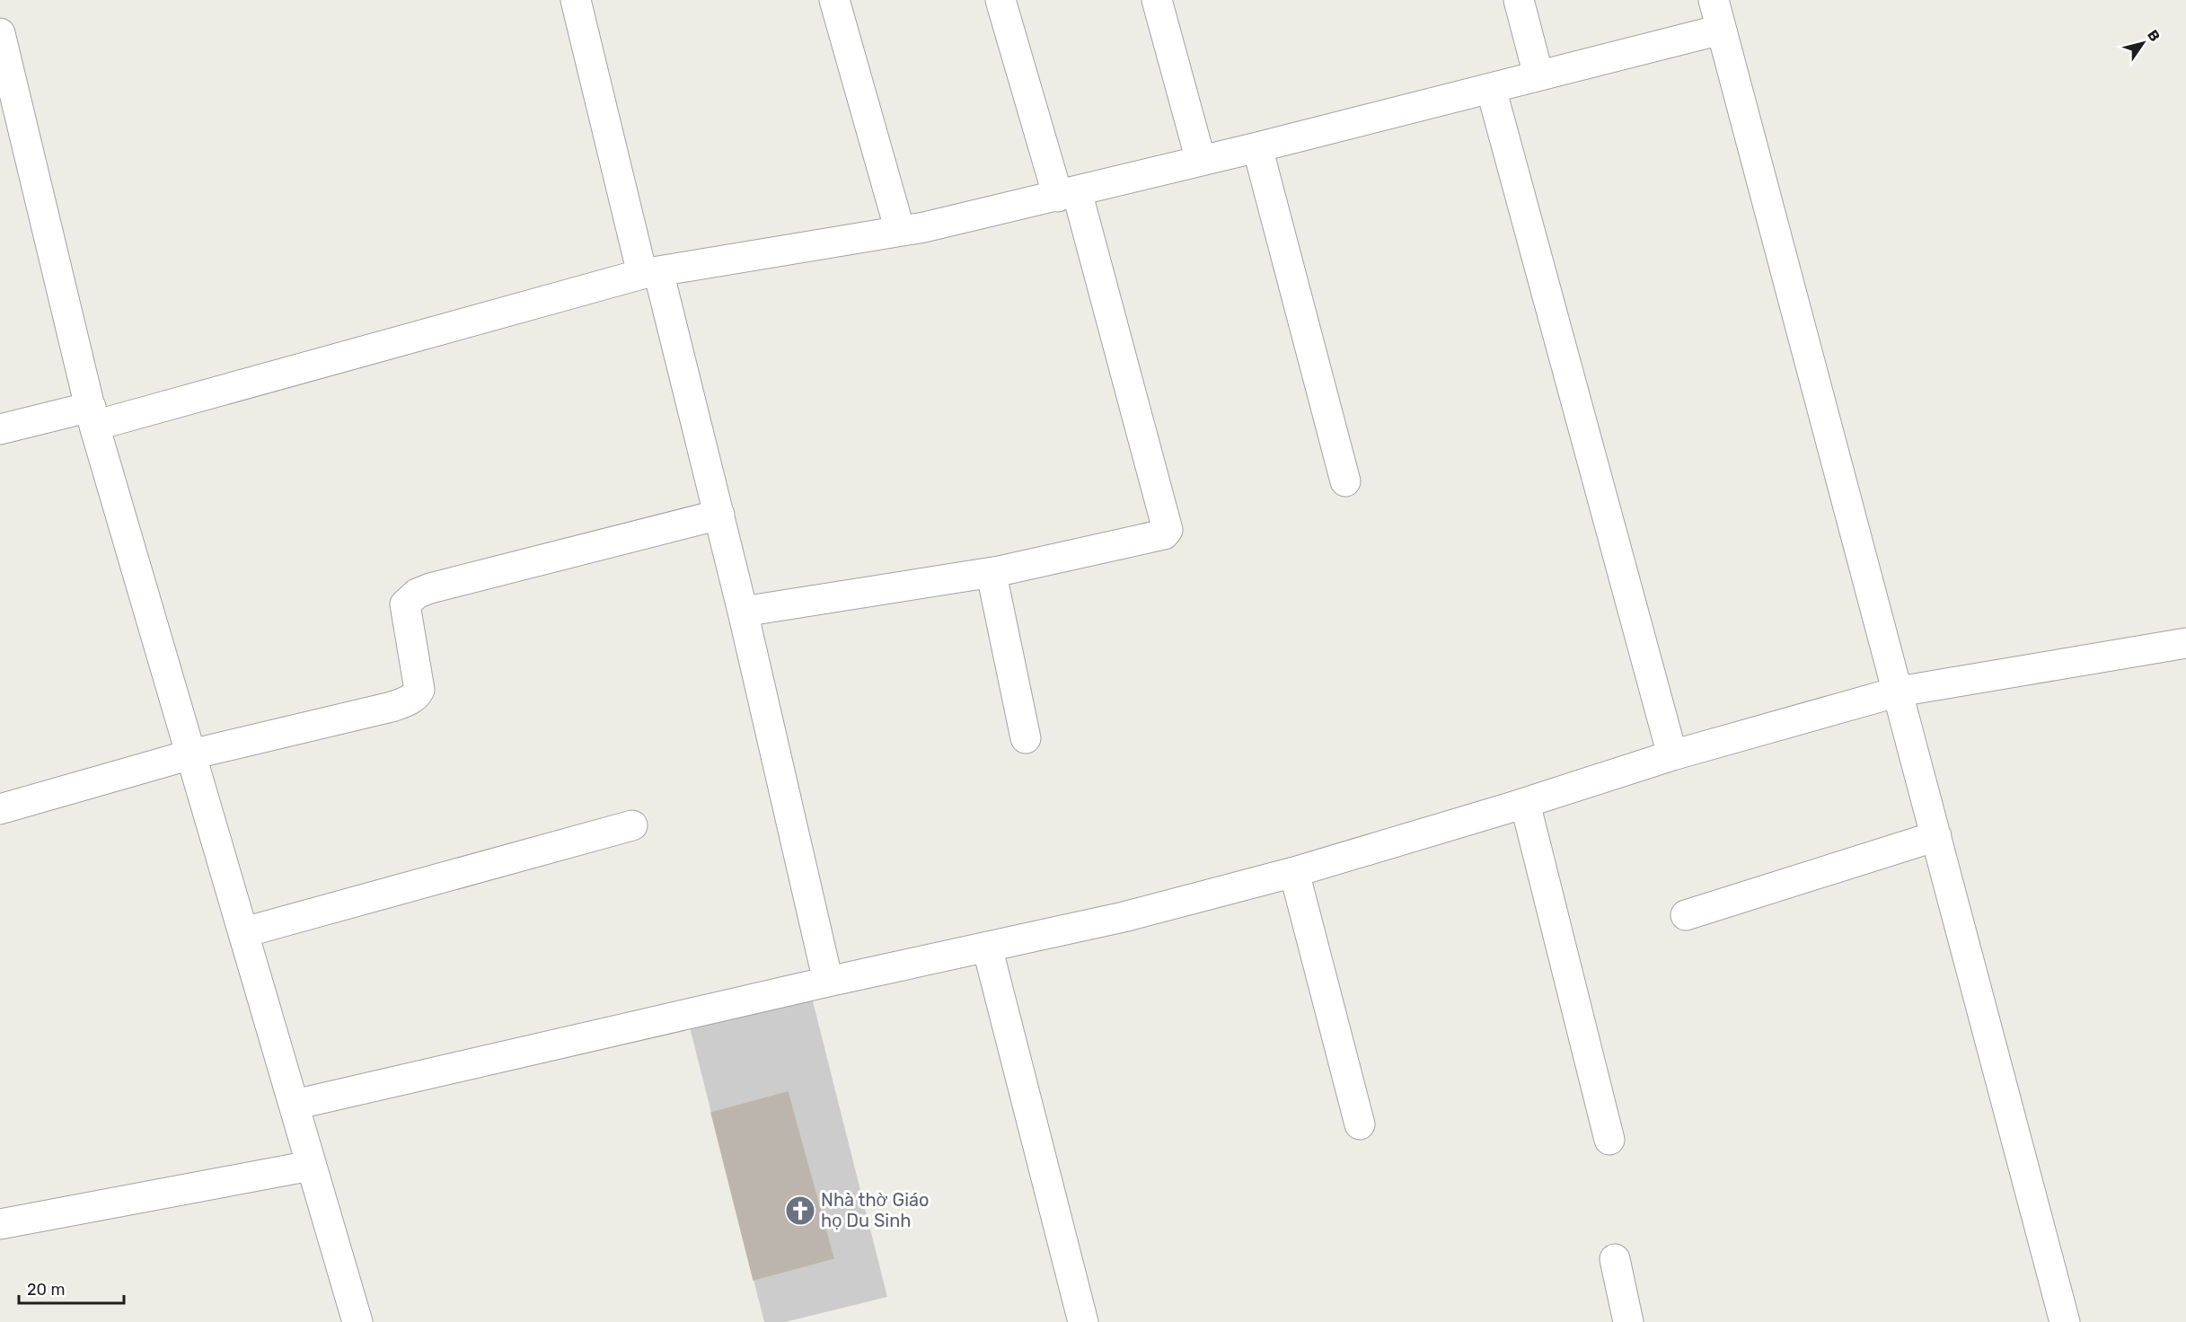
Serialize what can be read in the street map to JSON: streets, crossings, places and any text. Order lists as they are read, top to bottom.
{
  "places": {
    "church": ["Nhà thờ Giáo họ Du Sinh"]
  },
  "scale_bar": "20 m",
  "north": "top right"
}
